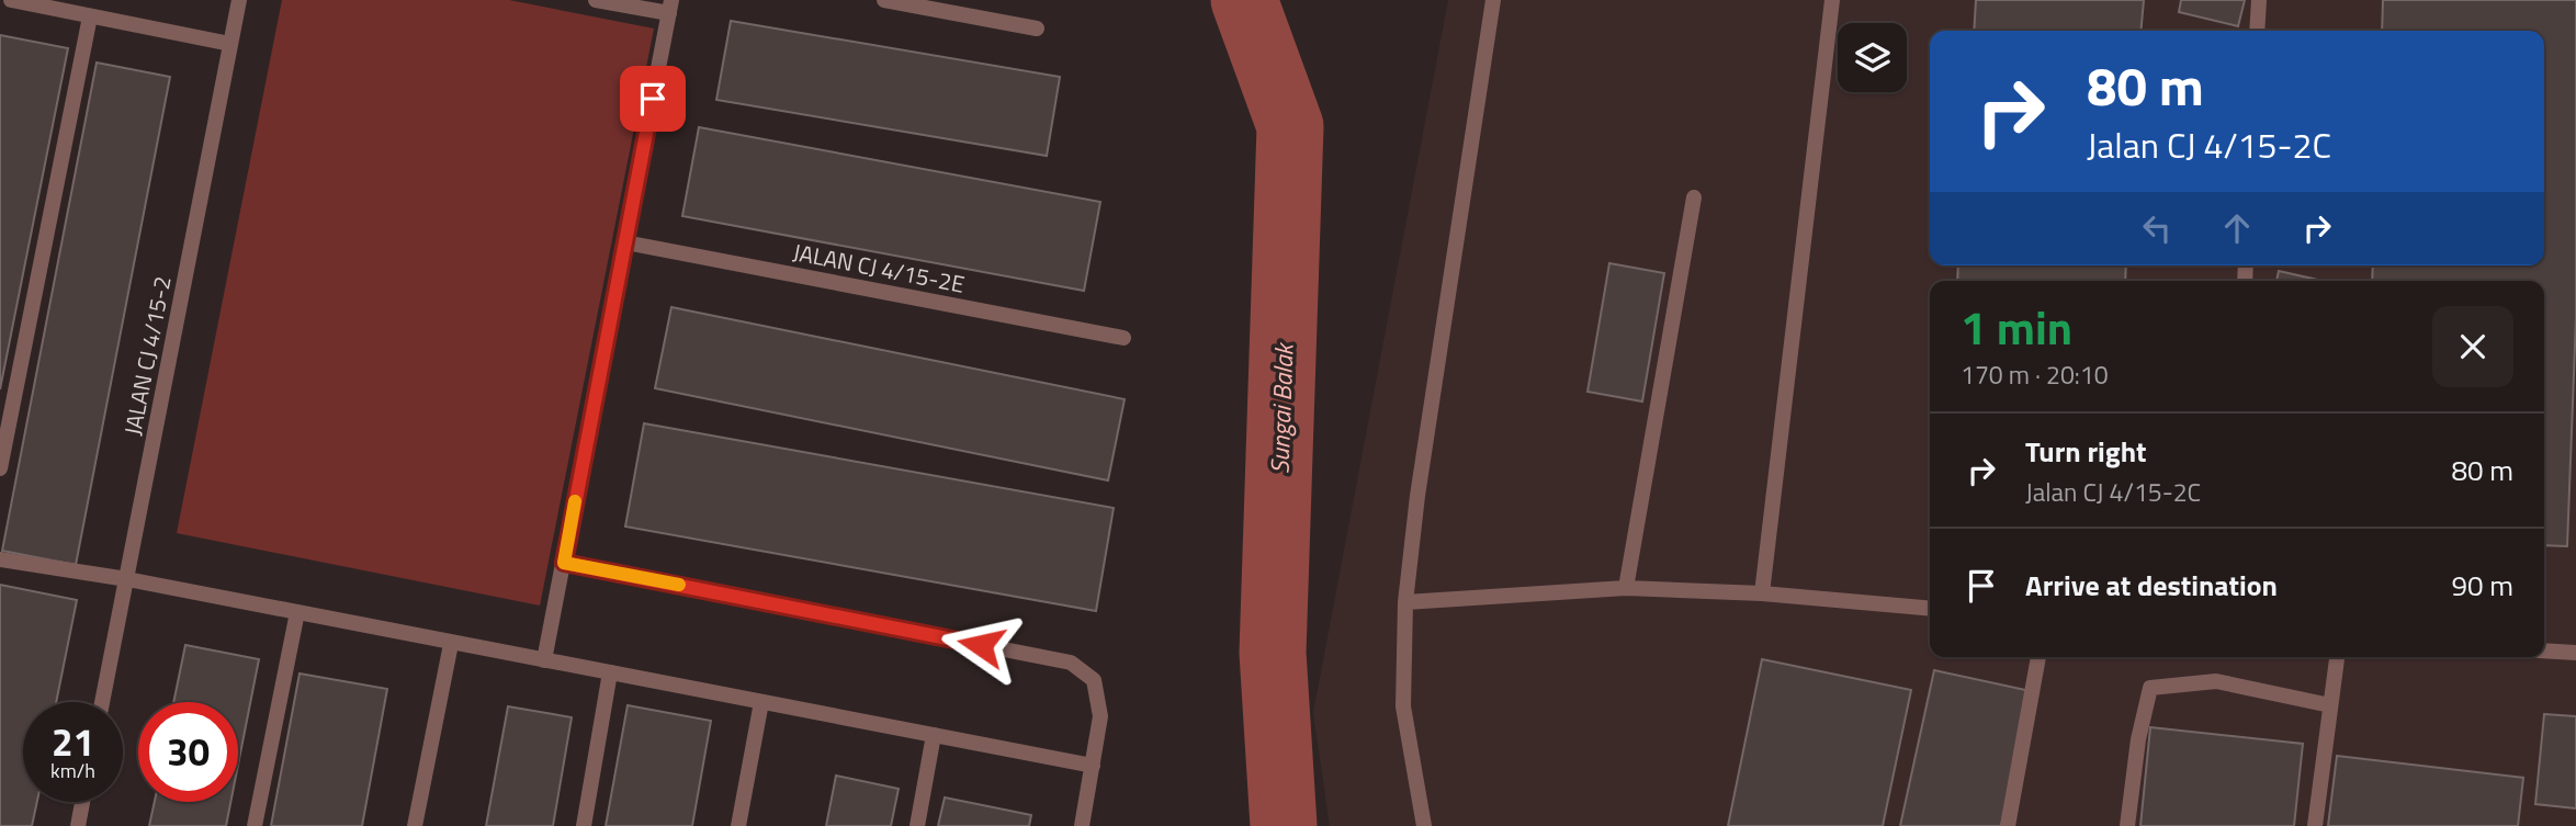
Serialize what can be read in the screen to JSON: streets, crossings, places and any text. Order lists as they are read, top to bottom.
{
  "streets": {
    "street": ["JALAN CJ 4/15-2E", "JALAN CJ 4/15-2"]
  },
  "water": ["Sungai Balak"],
  "page": {
    "turn": ["80 m", "Jalan CJ 4/15-2C"],
    "heading": ["1 min", "170 m · 20:10"],
    "list": [
      {
        "name": "Turn right",
        "note": "Jalan CJ 4/15-2C",
        "value": "80 m"
      },
      {
        "name": "Arrive at destination",
        "value": "90 m"
      }
    ],
    "speed": "21 km/h",
    "limit": "30"
  }
}
